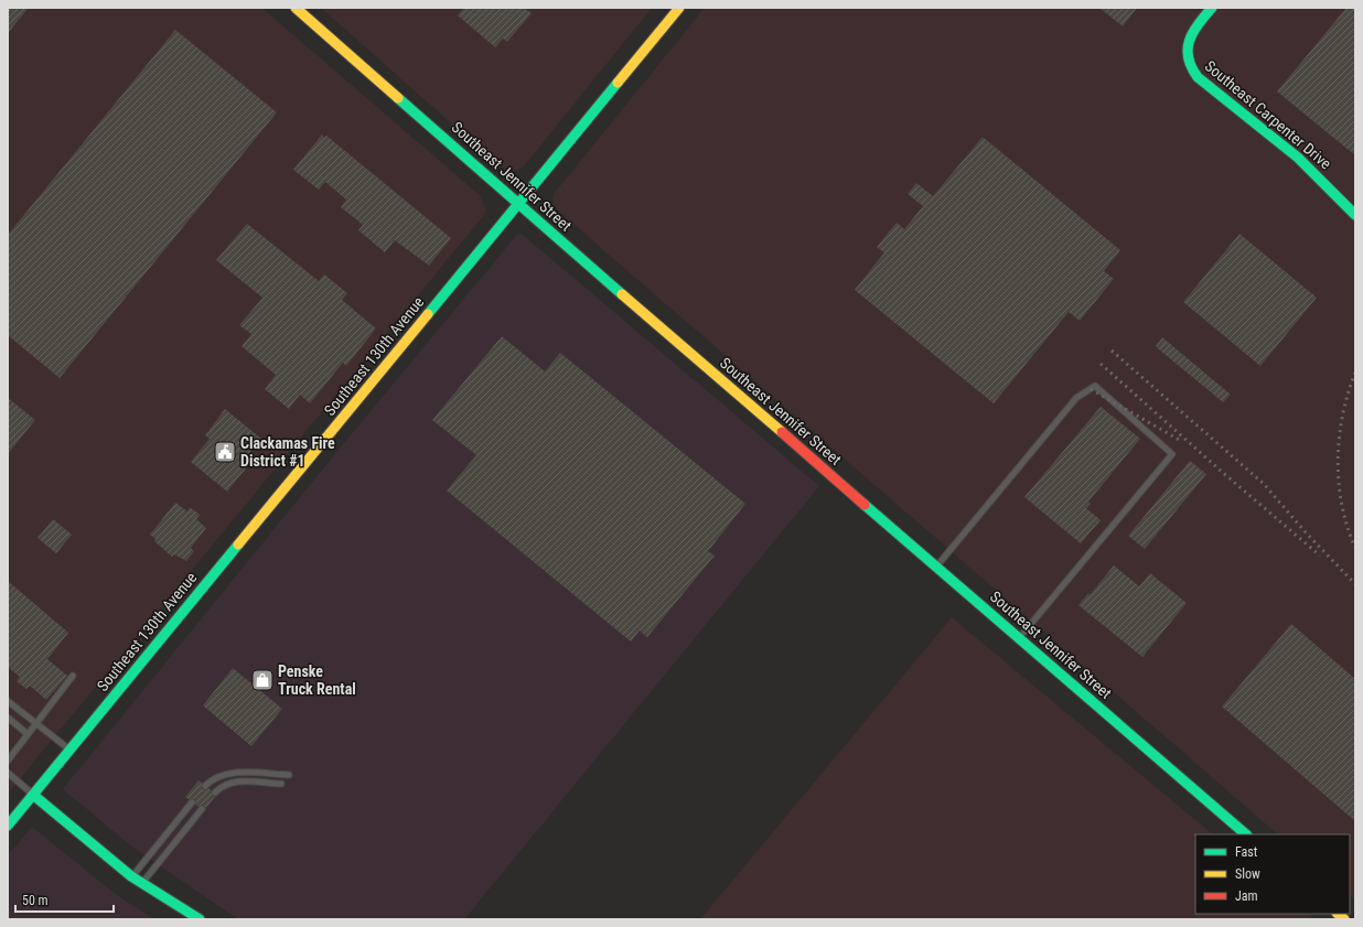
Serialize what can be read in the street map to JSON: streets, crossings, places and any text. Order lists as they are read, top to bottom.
{
  "streets": {
    "street": ["Southeast Carpenter Drive", "Southeast Jennifer Street", "Southeast 130th Avenue"]
  },
  "crossings": [
    ["Southeast Jennifer Street", "Southeast 130th Avenue"]
  ],
  "places": {
    "public building": ["Clackamas Fire District #1"],
    "shop": ["Penske Truck Rental"]
  },
  "legend": ["Fast", "Slow", "Jam"],
  "scale_bar": "50 m"
}
